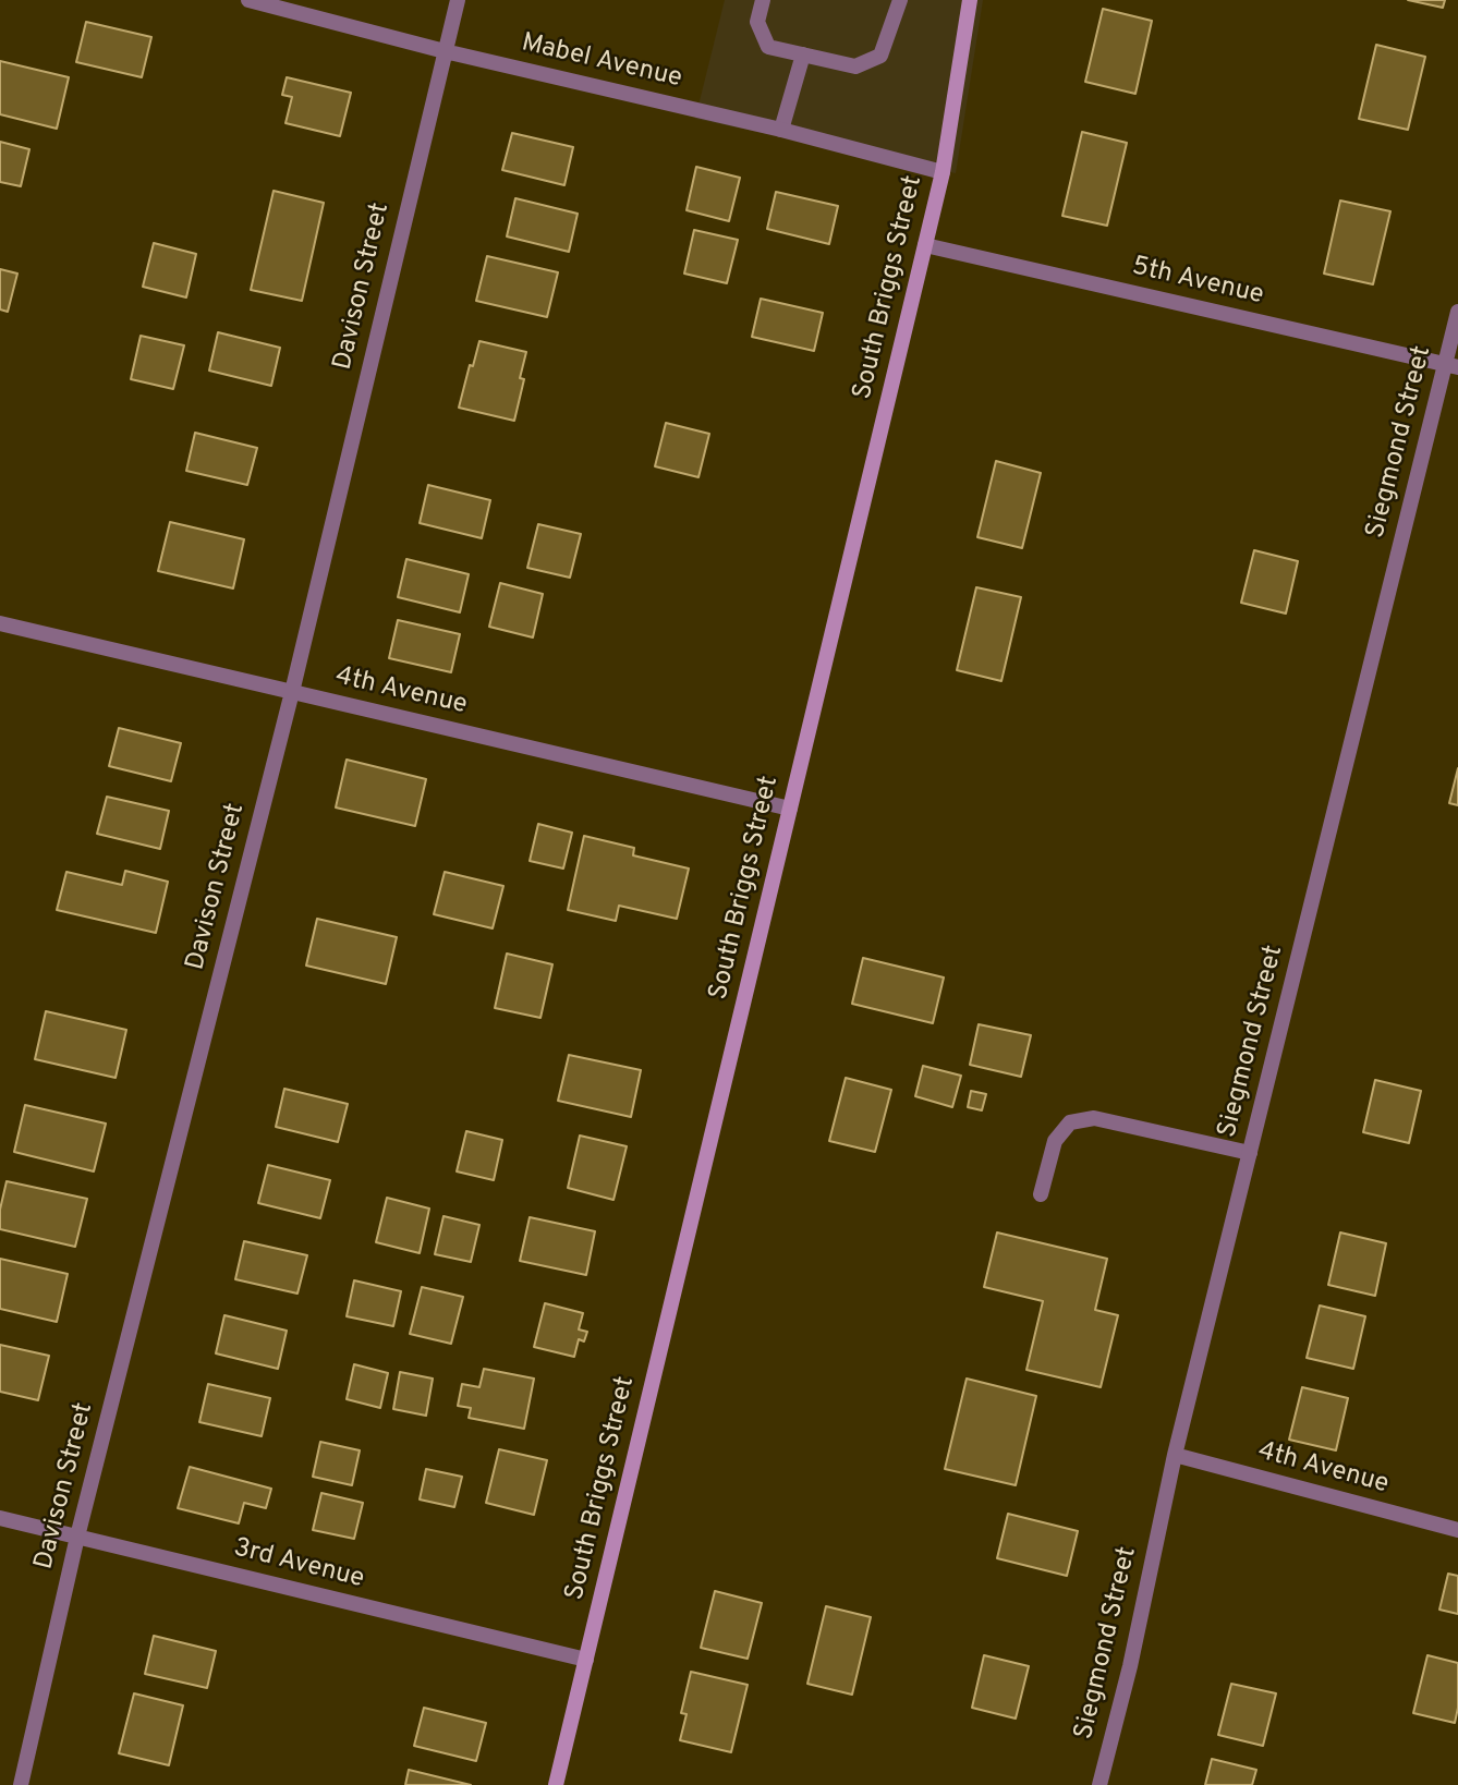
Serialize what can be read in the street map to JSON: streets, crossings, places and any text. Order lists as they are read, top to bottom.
{
  "streets": {
    "street": [
      "Mabel Avenue",
      "5th Avenue",
      "Davison Street",
      "South Briggs Street",
      "Siegmond Street",
      "4th Avenue",
      "3rd Avenue"
    ]
  },
  "crossings": [
    ["Mabel Avenue", "Davison Street"],
    ["Mabel Avenue", "South Briggs Street"],
    ["5th Avenue", "South Briggs Street"],
    ["5th Avenue", "Siegmond Street"],
    ["Davison Street", "4th Avenue"],
    ["Davison Street", "3rd Avenue"],
    ["South Briggs Street", "4th Avenue"],
    ["South Briggs Street", "3rd Avenue"],
    ["Siegmond Street", "4th Avenue"]
  ]
}
